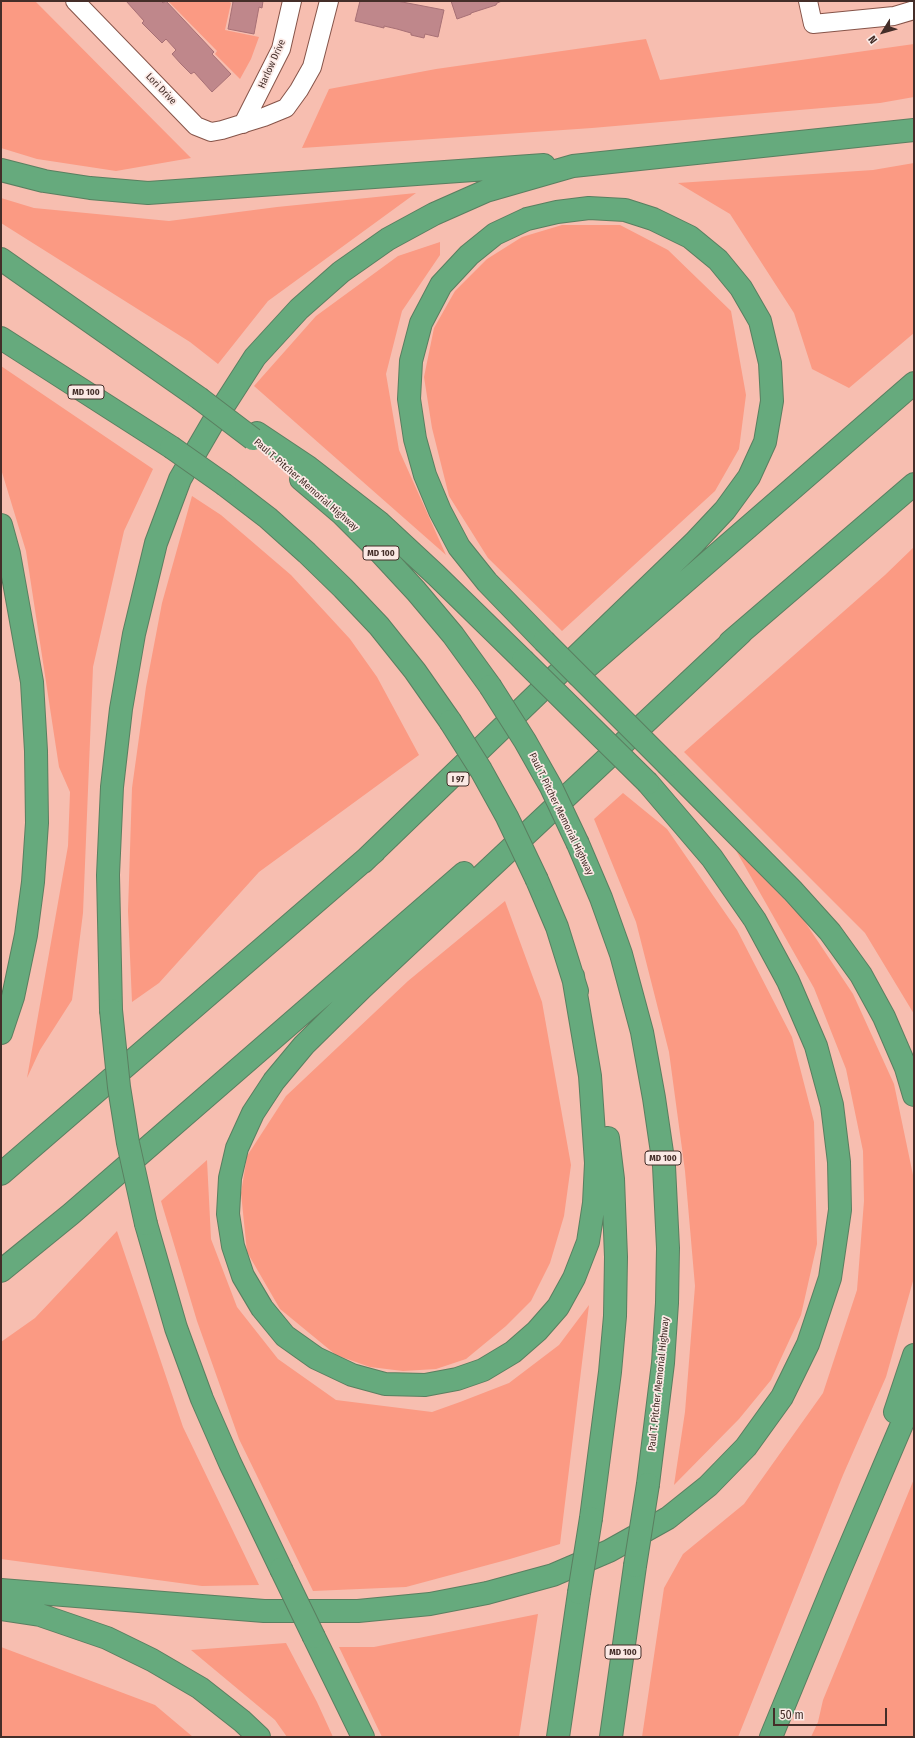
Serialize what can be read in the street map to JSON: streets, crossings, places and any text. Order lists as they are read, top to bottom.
{
  "streets": {
    "highway": ["MD 100", "Paul T. Pitcher Memorial Highway", "I 97"],
    "street": ["Harlow Drive", "Lori Drive"]
  },
  "crossings": [
    ["Harlow Drive", "Lori Drive"]
  ],
  "scale_bar": "50 m",
  "north": "bottom left"
}
